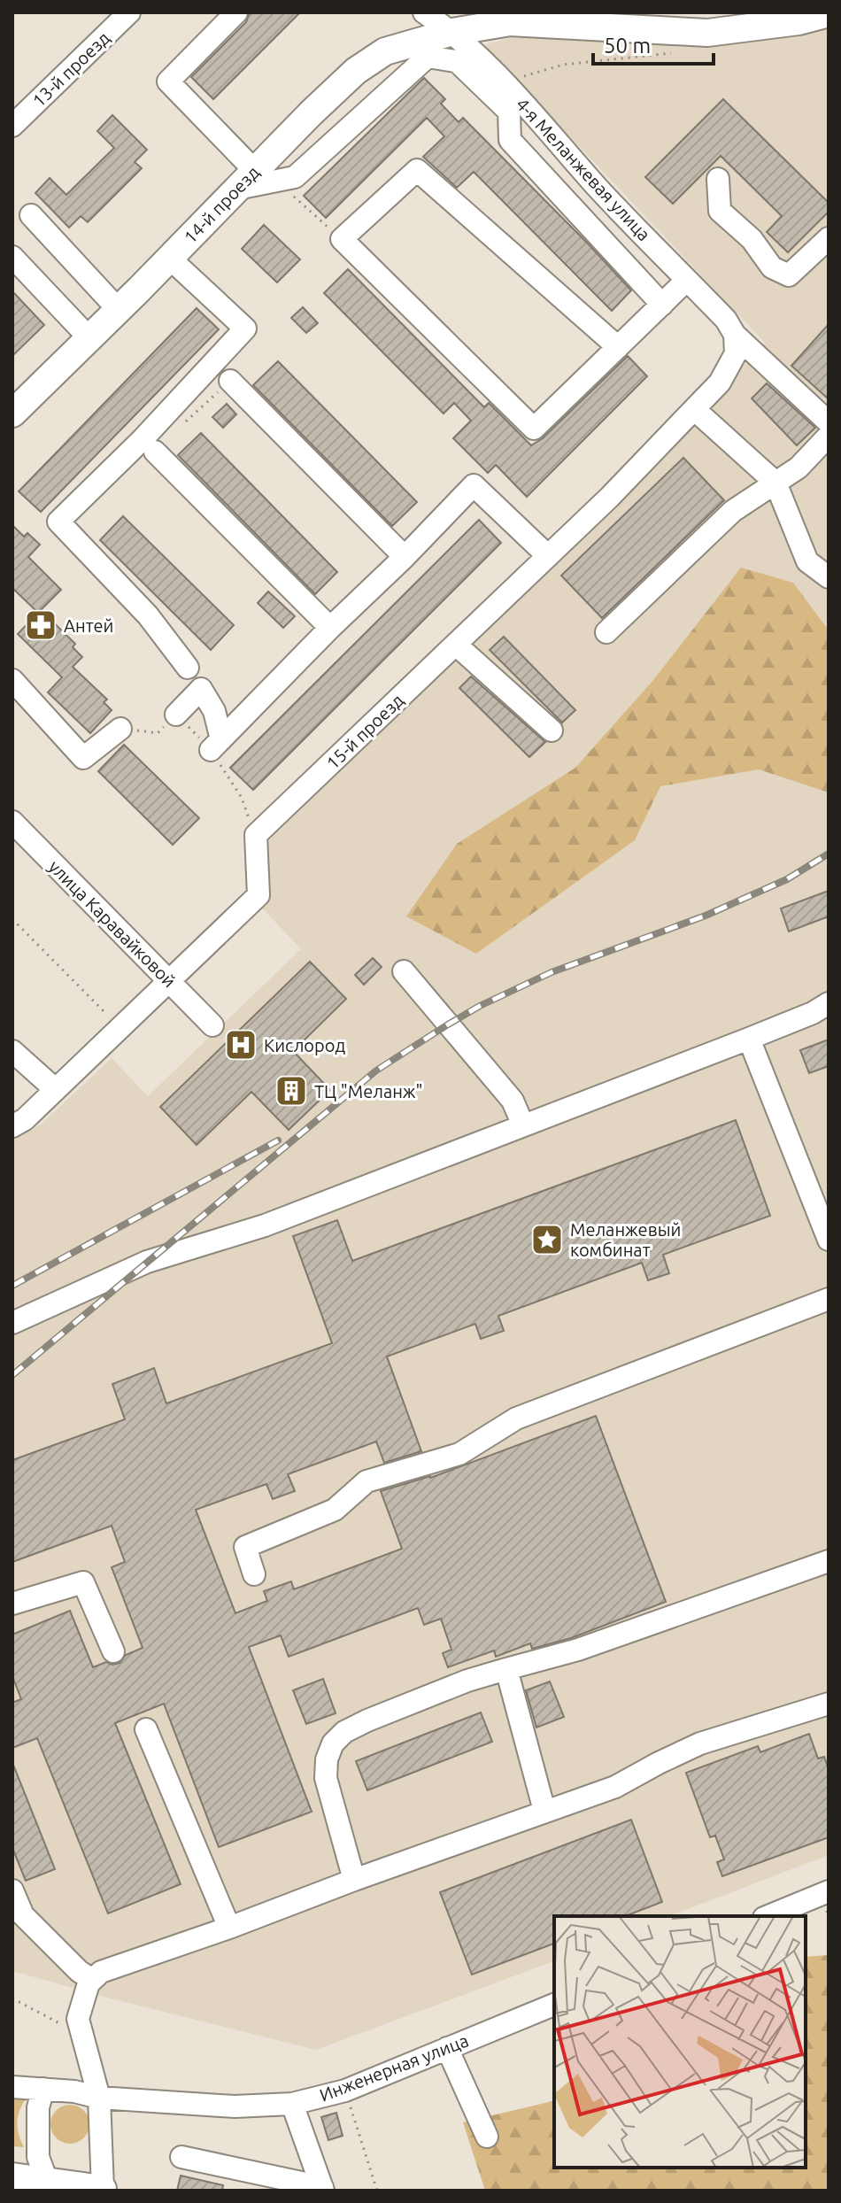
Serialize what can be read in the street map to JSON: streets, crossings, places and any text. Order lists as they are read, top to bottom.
{
  "streets": {
    "main road": ["14-й проезд"],
    "street": [
      "13-й проезд",
      "4-я Меланжевая улица",
      "15-й проезд",
      "улица Каравайковой",
      "Инженерная улица"
    ]
  },
  "crossings": [
    ["4-я Меланжевая улица", "14-й проезд"],
    ["4-я Меланжевая улица", "15-й проезд"]
  ],
  "places": {
    "pharmacy": ["Антей"],
    "hospital": ["Кислород"],
    "building": ["ТЦ \"Меланж\""],
    "place": ["Меланжевый комбинат"]
  },
  "scale_bar": "50 m"
}
